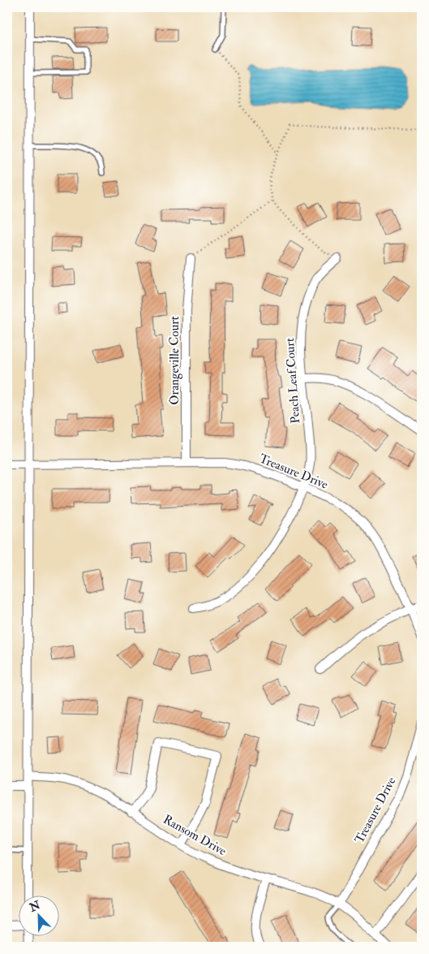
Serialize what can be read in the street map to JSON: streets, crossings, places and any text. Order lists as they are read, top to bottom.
{
  "streets": {
    "street": [
      "Orangeville Court",
      "Peach Leaf Court",
      "Treasure Drive",
      "Ransom Drive"
    ]
  },
  "crossings": [
    ["Orangeville Court", "Treasure Drive"],
    ["Peach Leaf Court", "Treasure Drive"],
    ["Treasure Drive", "Ransom Drive"]
  ],
  "north": "top left"
}
